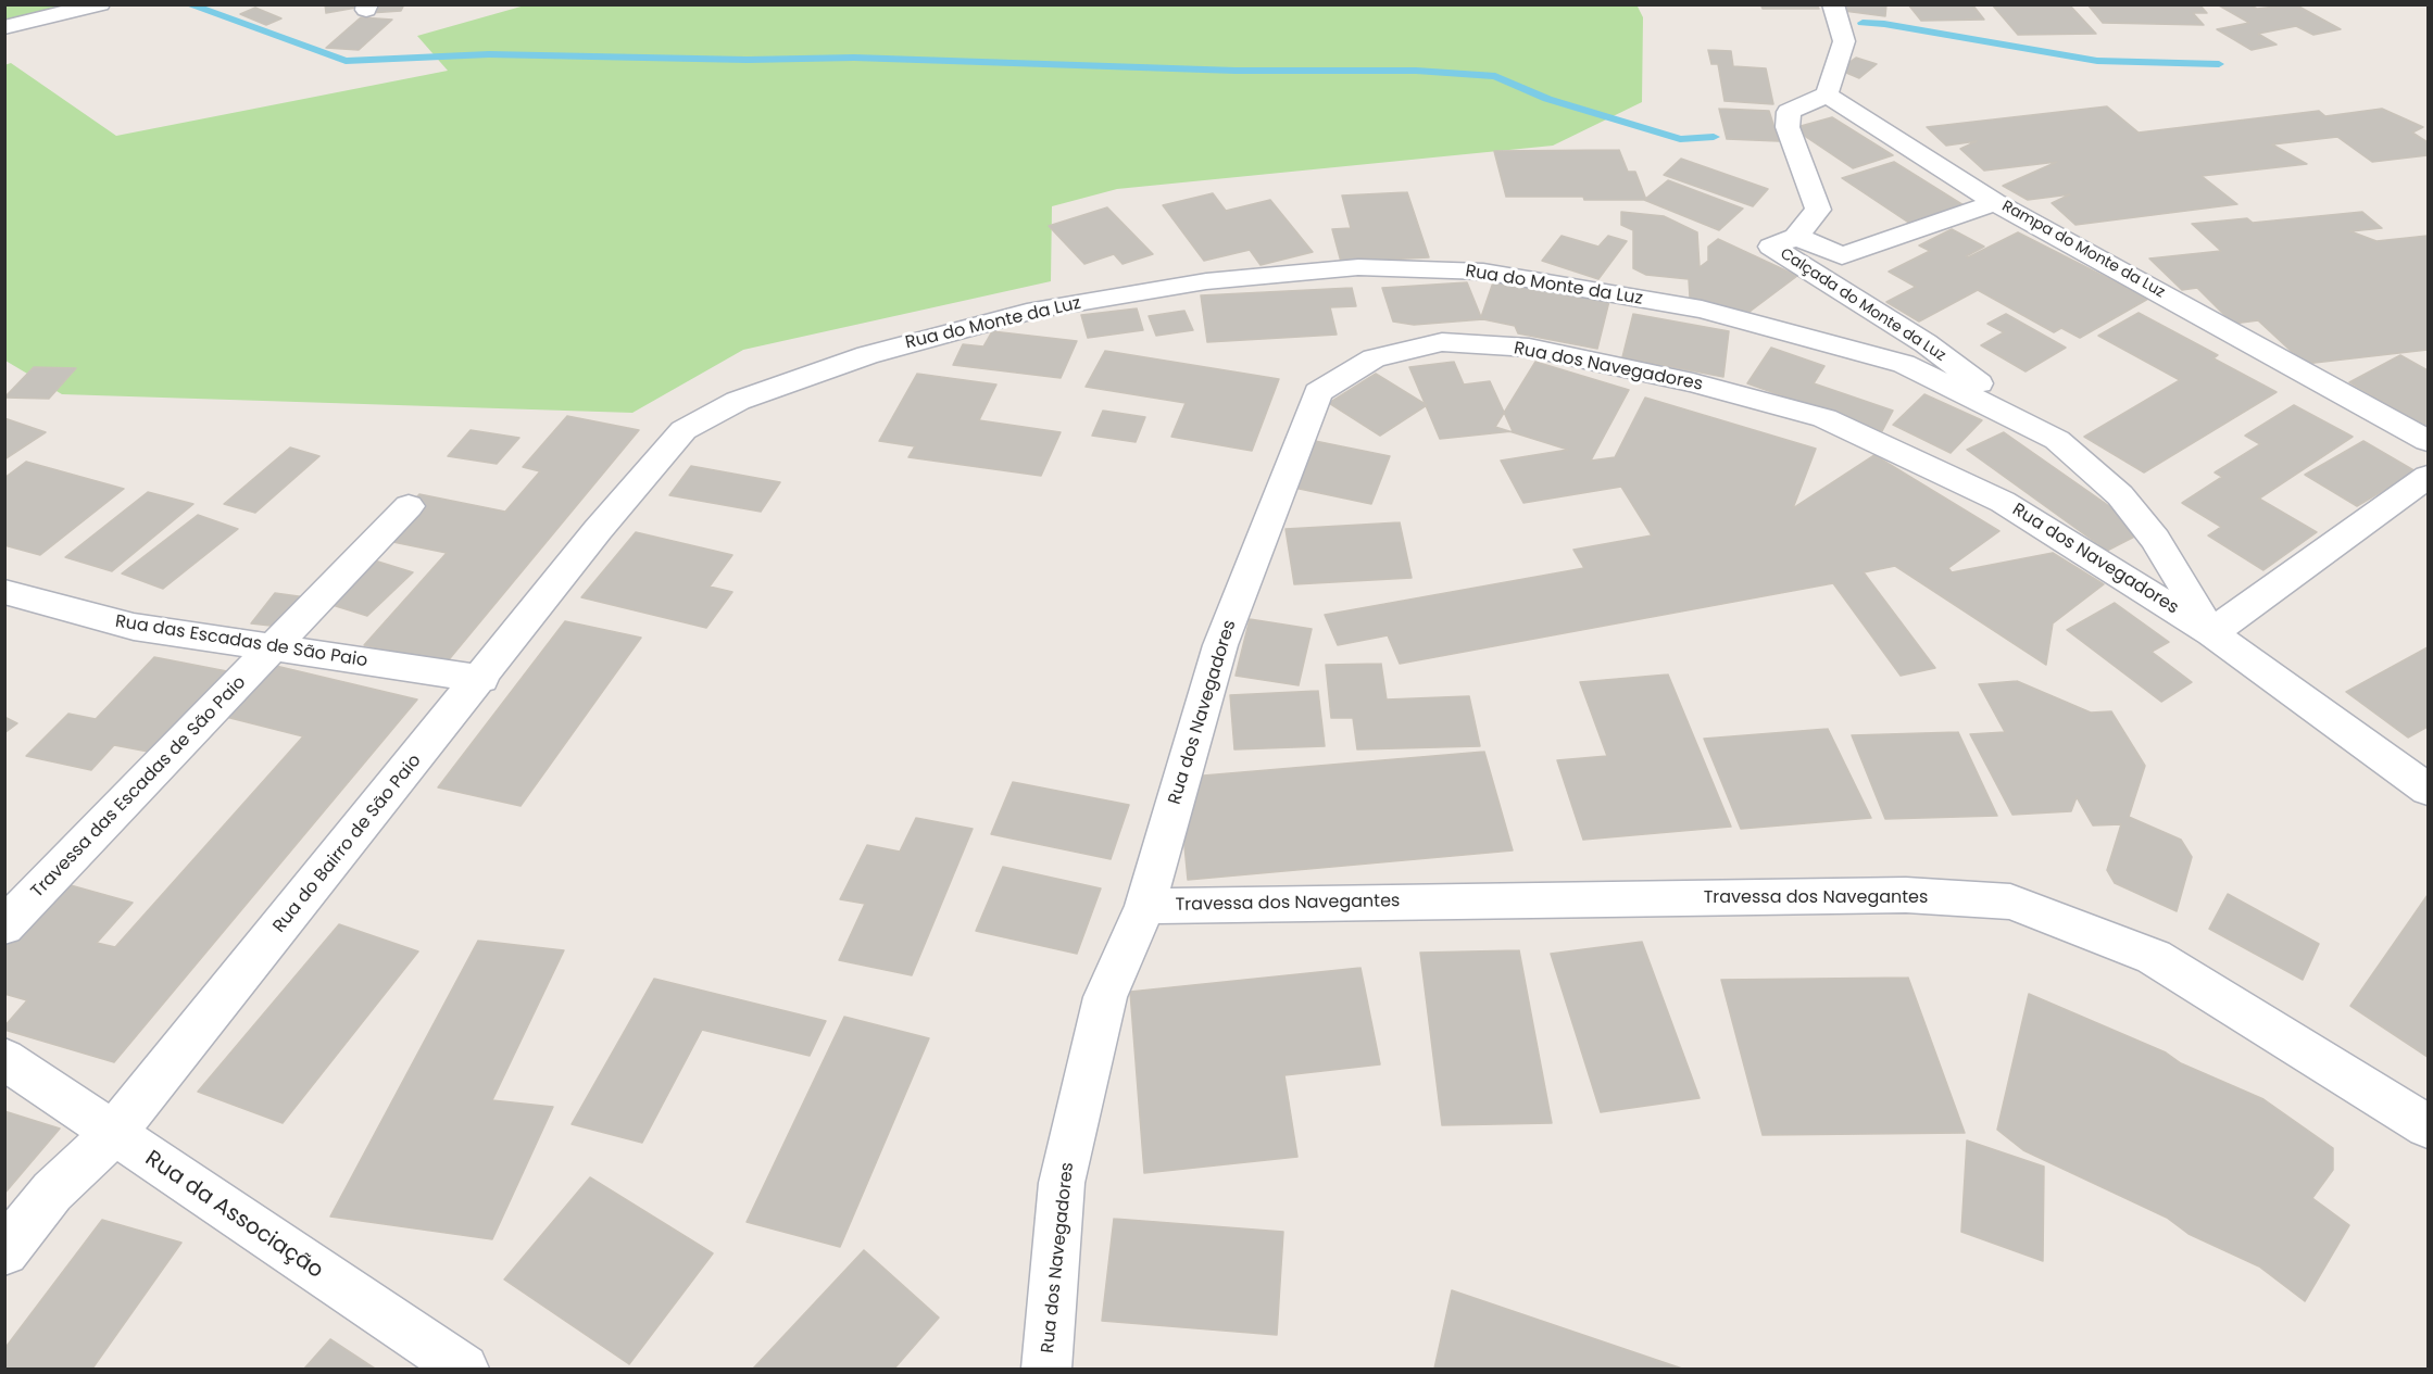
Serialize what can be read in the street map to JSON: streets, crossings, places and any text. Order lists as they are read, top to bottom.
{
  "streets": {
    "street": [
      "Rampa do Monte da Luz",
      "Rua do Monte da Luz",
      "Calçada do Monte da Luz",
      "Rua dos Navegadores",
      "Rua das Escadas de São Paio",
      "Travessa das Escadas de São Paio",
      "Rua do Bairro de São Paio",
      "Travessa dos Navegantes",
      "Rua da Associação"
    ]
  },
  "crossings": [
    ["Rampa do Monte da Luz", "Calçada do Monte da Luz"],
    ["Rua do Monte da Luz", "Calçada do Monte da Luz"],
    ["Rua do Monte da Luz", "Rua dos Navegadores"],
    ["Rua do Monte da Luz", "Rua do Bairro de São Paio"],
    ["Rua dos Navegadores", "Travessa dos Navegantes"],
    ["Rua das Escadas de São Paio", "Travessa das Escadas de São Paio"],
    ["Rua das Escadas de São Paio", "Rua do Bairro de São Paio"],
    ["Rua do Bairro de São Paio", "Rua da Associação"]
  ]
}
